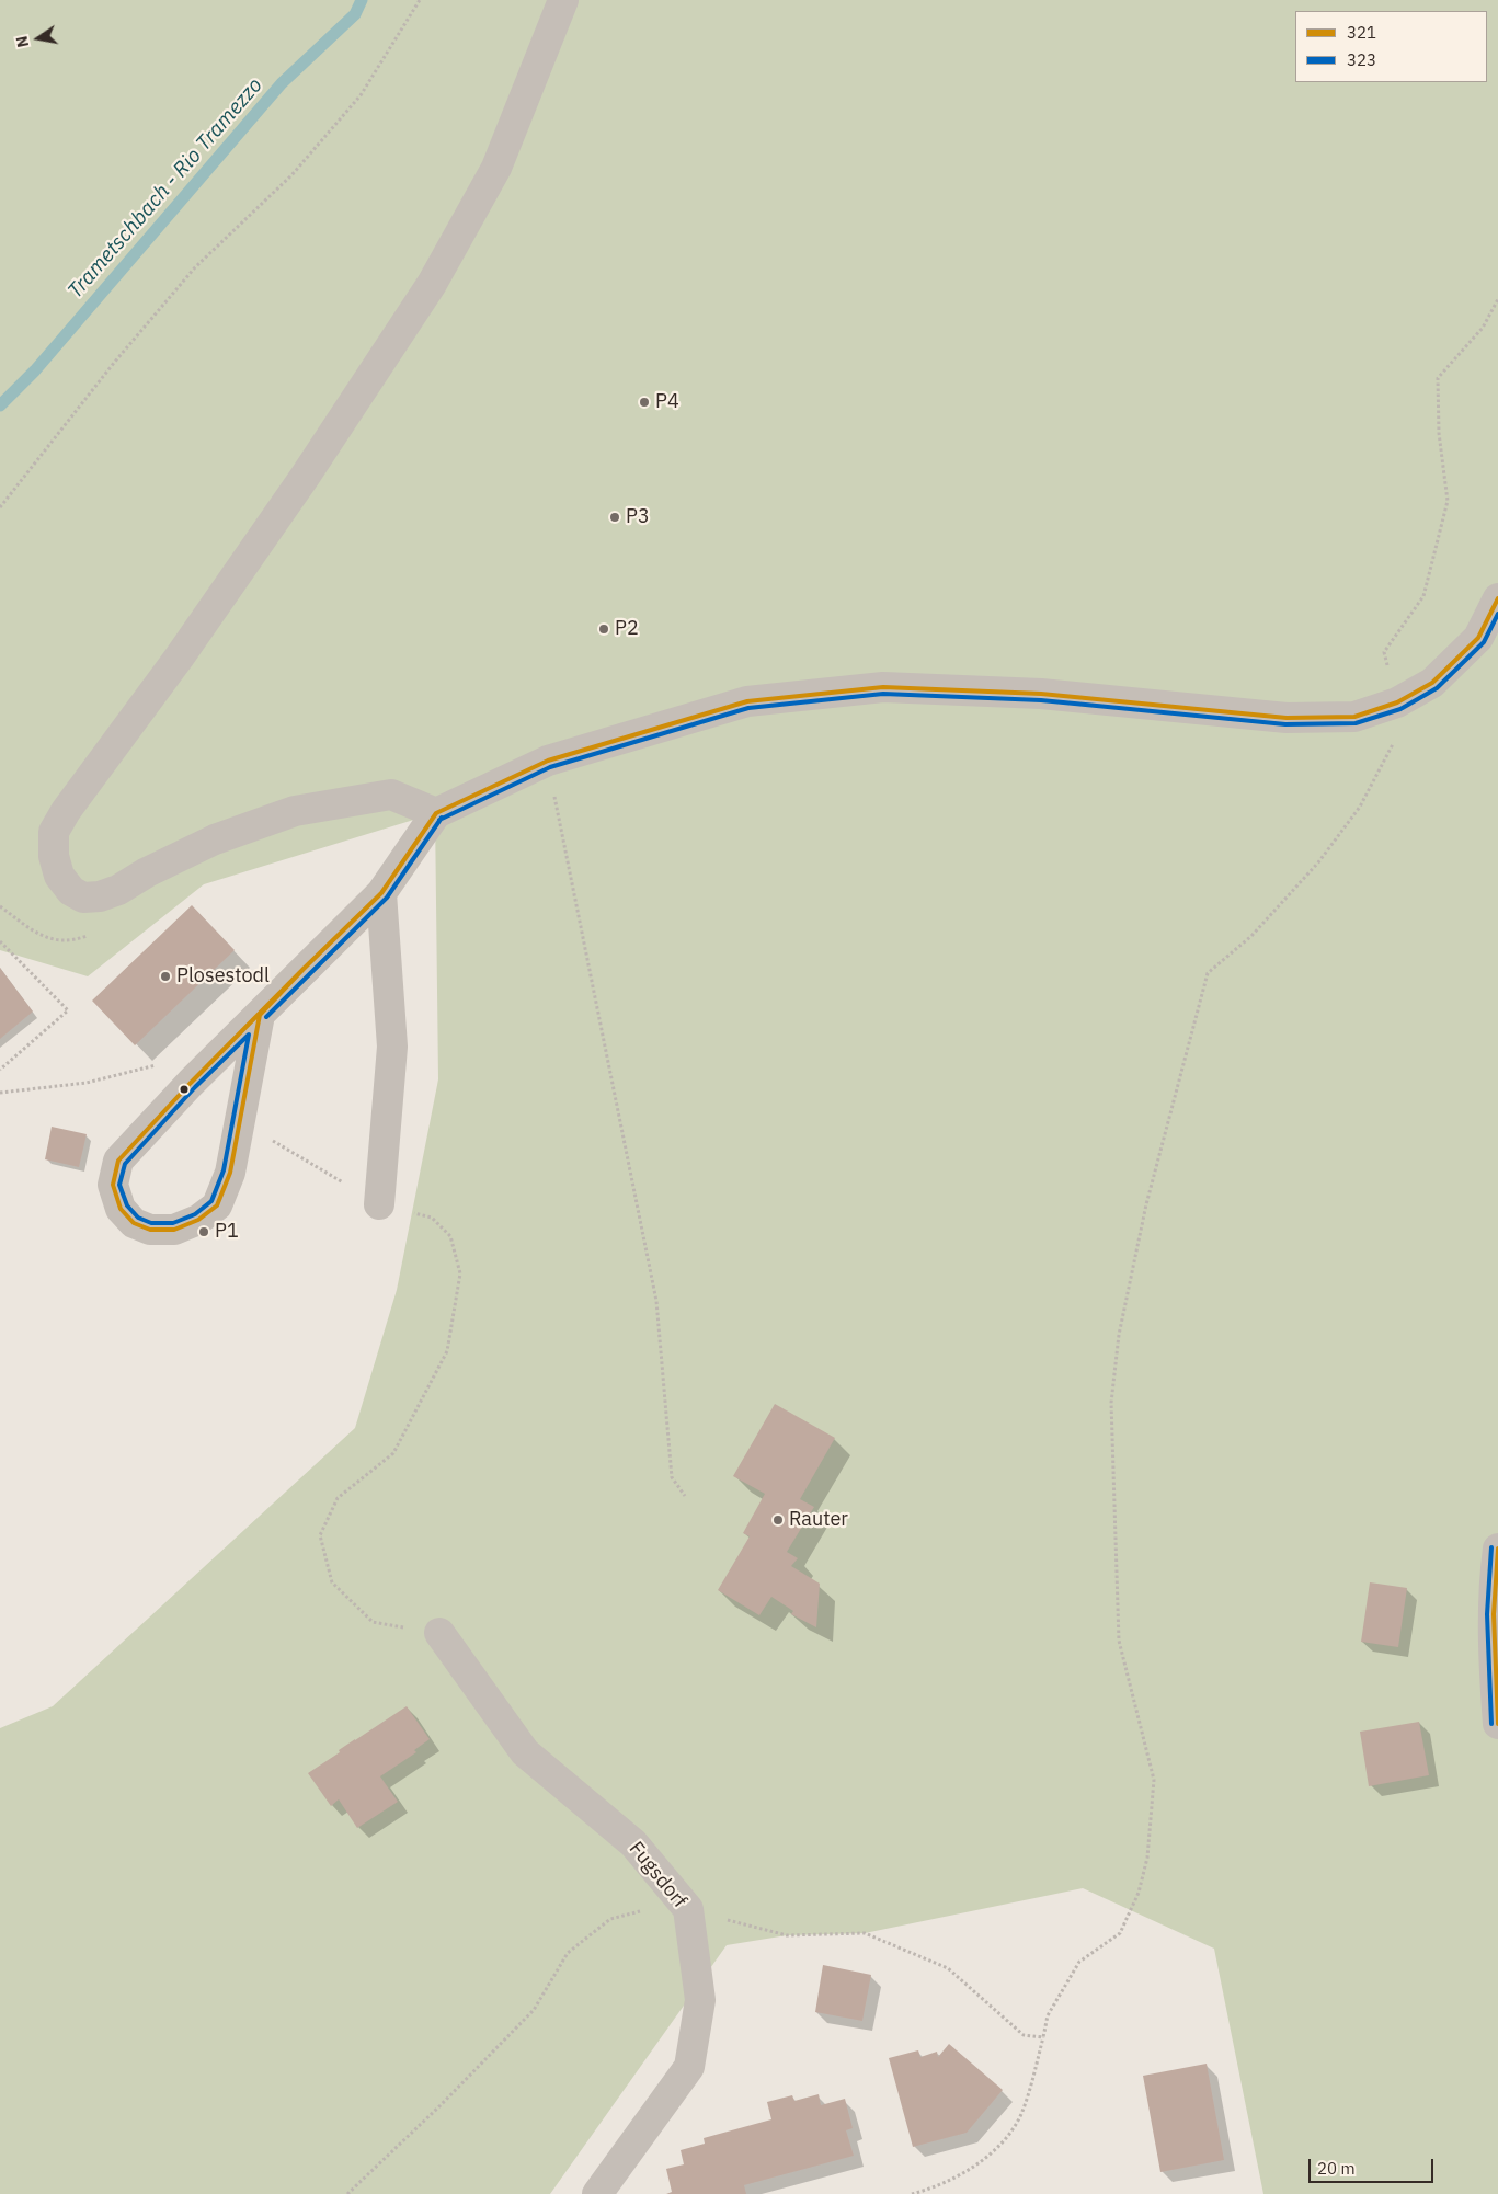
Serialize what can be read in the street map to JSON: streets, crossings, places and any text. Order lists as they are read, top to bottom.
{
  "streets": {
    "street": ["Fugsdorf"]
  },
  "water": ["Trametschbach - Rio Tramezzo"],
  "places": [
    "P4",
    "P3",
    "P2",
    "Plosestodl",
    "P1",
    "Rauter"
  ],
  "lines": ["transit line 321", "transit line 323"],
  "legend": ["321", "323"],
  "scale_bar": "20 m",
  "north": "left"
}
